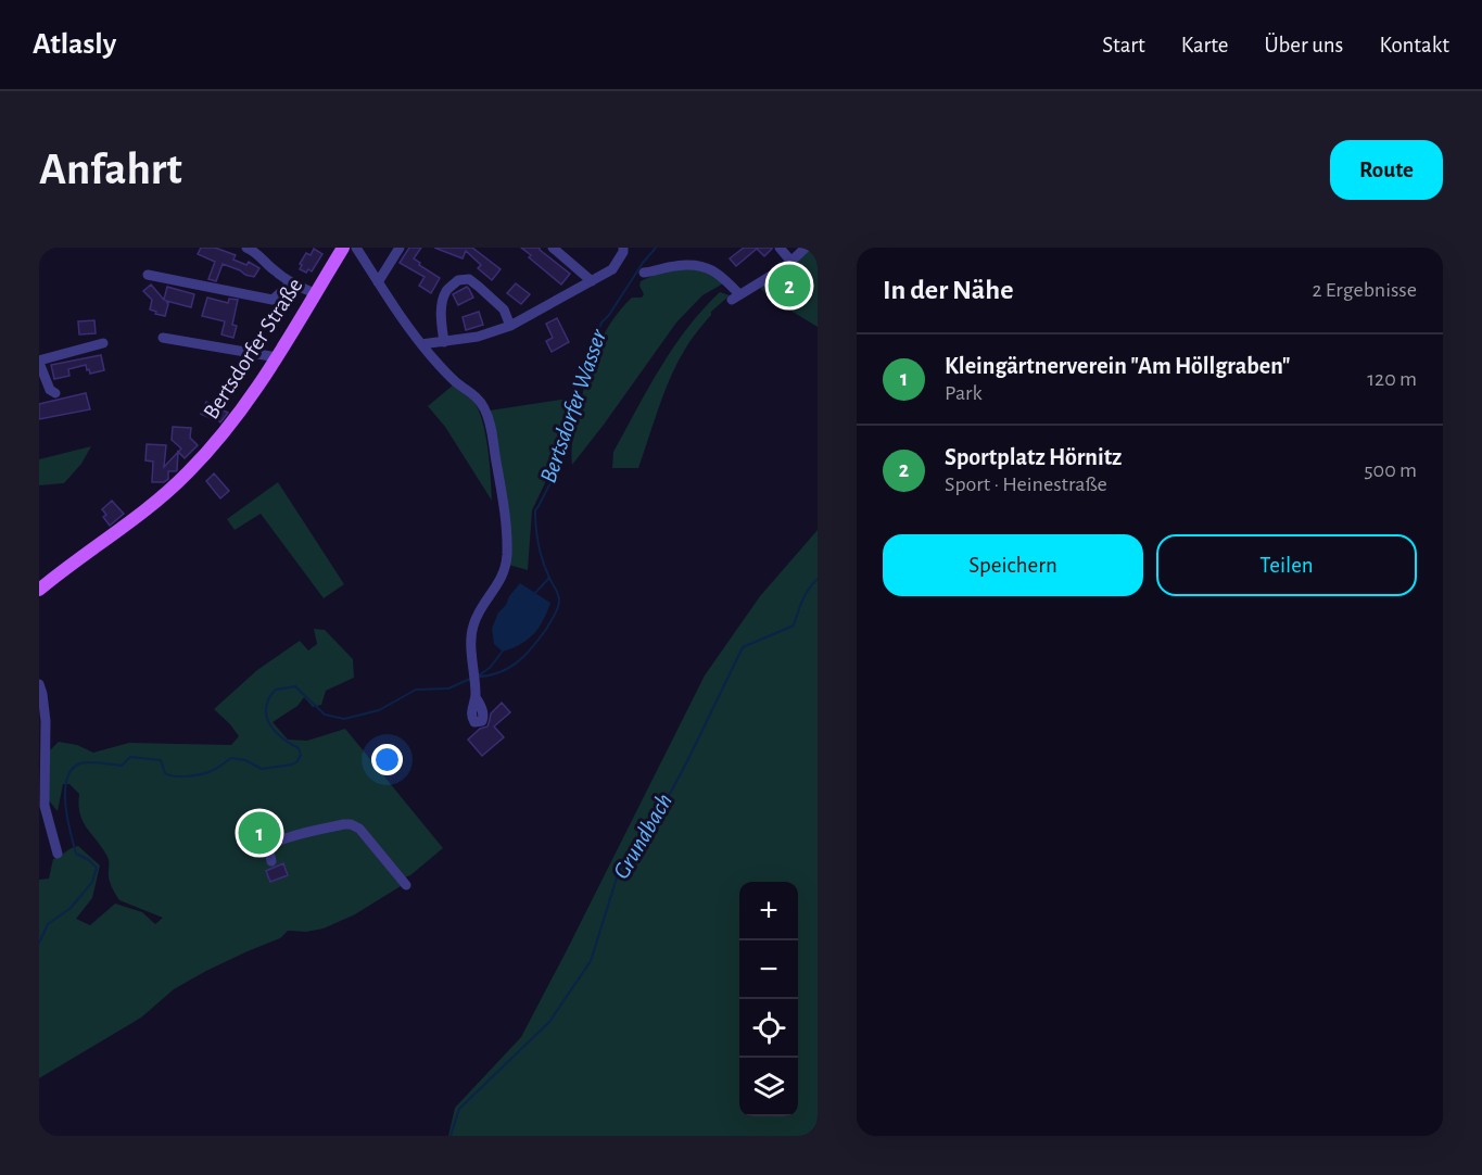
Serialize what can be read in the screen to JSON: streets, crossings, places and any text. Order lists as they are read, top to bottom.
{
  "streets": {
    "main road": ["Bertsdorfer Straße"]
  },
  "water": ["Bertsdorfer Wasser", "Grundbach"],
  "page": {
    "header": "Atlasly",
    "nav": [
      "Start",
      "Karte",
      "Über uns",
      "Kontakt"
    ],
    "buttons": [
      "Route",
      ["Speichern", "Teilen"]
    ],
    "title": "Anfahrt",
    "heading": ["In der Nähe", "2 Ergebnisse"],
    "pins": ["2", "1"],
    "list": [
      {
        "mark": "1",
        "name": "Kleingärtnerverein \"Am Höllgraben\"",
        "note": "Park",
        "value": "120 m"
      },
      {
        "mark": "2",
        "name": "Sportplatz Hörnitz",
        "note": "Sport · Heinestraße",
        "value": "500 m"
      }
    ],
    "map_buttons": ["+", "−"]
  }
}
